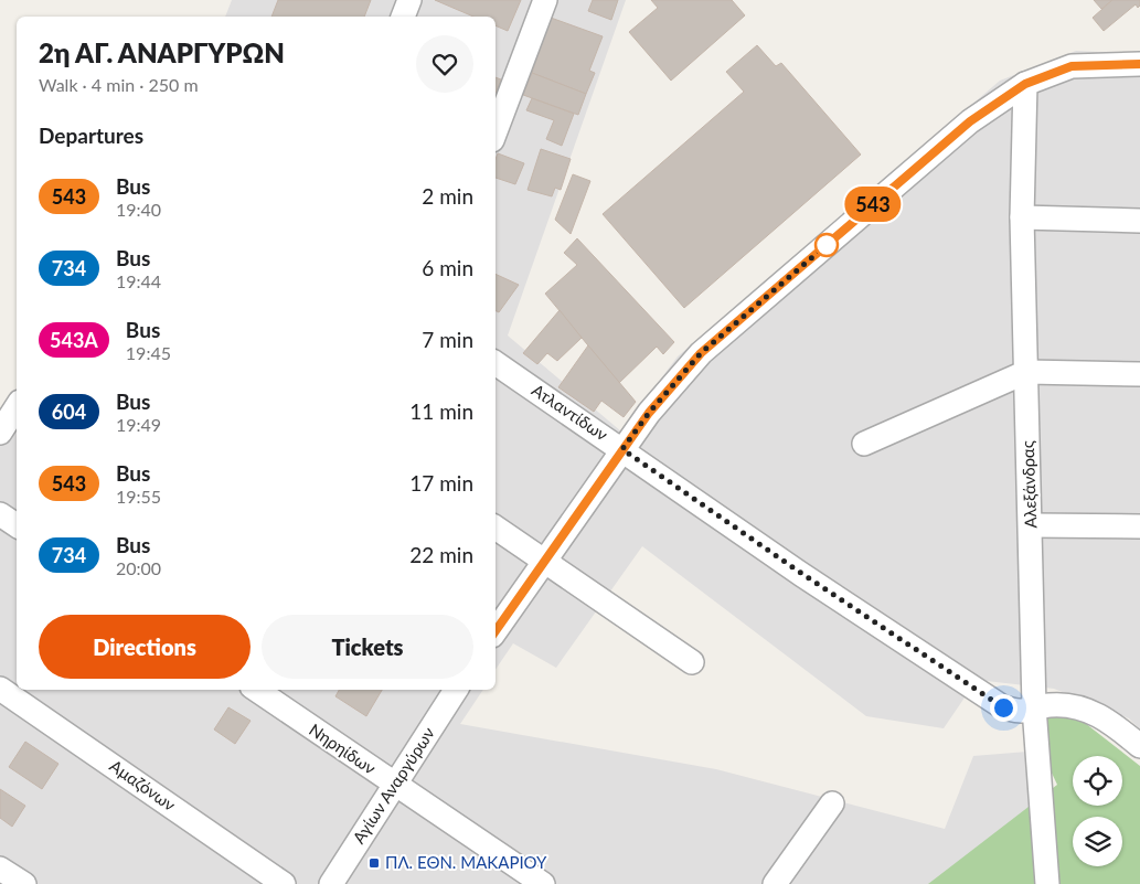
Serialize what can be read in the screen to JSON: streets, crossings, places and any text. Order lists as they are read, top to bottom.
{
  "streets": {
    "street": [
      "Ατλαντίδων",
      "Αλεξάνδρας",
      "Νηρηίδων",
      "Αμαζόνων",
      "Αγίων Αναργύρων"
    ]
  },
  "crossings": [
    ["Ατλαντίδων", "Αλεξάνδρας"],
    ["Νηρηίδων", "Αγίων Αναργύρων"]
  ],
  "places": {
    "transit": ["ΠΛ. ΕΘΝ. ΜΑΚΑΡΙΟΥ"]
  },
  "lines": ["bus line 543"],
  "page": {
    "on_map": "543",
    "heading": [
      ["2η ΑΓ. ΑΝΑΡΓΥΡΩΝ", "Walk · 4 min · 250 m"],
      "Departures"
    ],
    "list": [
      {
        "mark": "543",
        "name": "Bus",
        "note": "19:40",
        "value": "2 min"
      },
      {
        "mark": "734",
        "name": "Bus",
        "note": "19:44",
        "value": "6 min"
      },
      {
        "mark": "543A",
        "name": "Bus",
        "note": "19:45",
        "value": "7 min"
      },
      {
        "mark": "604",
        "name": "Bus",
        "note": "19:49",
        "value": "11 min"
      },
      {
        "mark": "543",
        "name": "Bus",
        "note": "19:55",
        "value": "17 min"
      },
      {
        "mark": "734",
        "name": "Bus",
        "note": "20:00",
        "value": "22 min"
      }
    ],
    "buttons": ["Directions", "Tickets"]
  }
}
